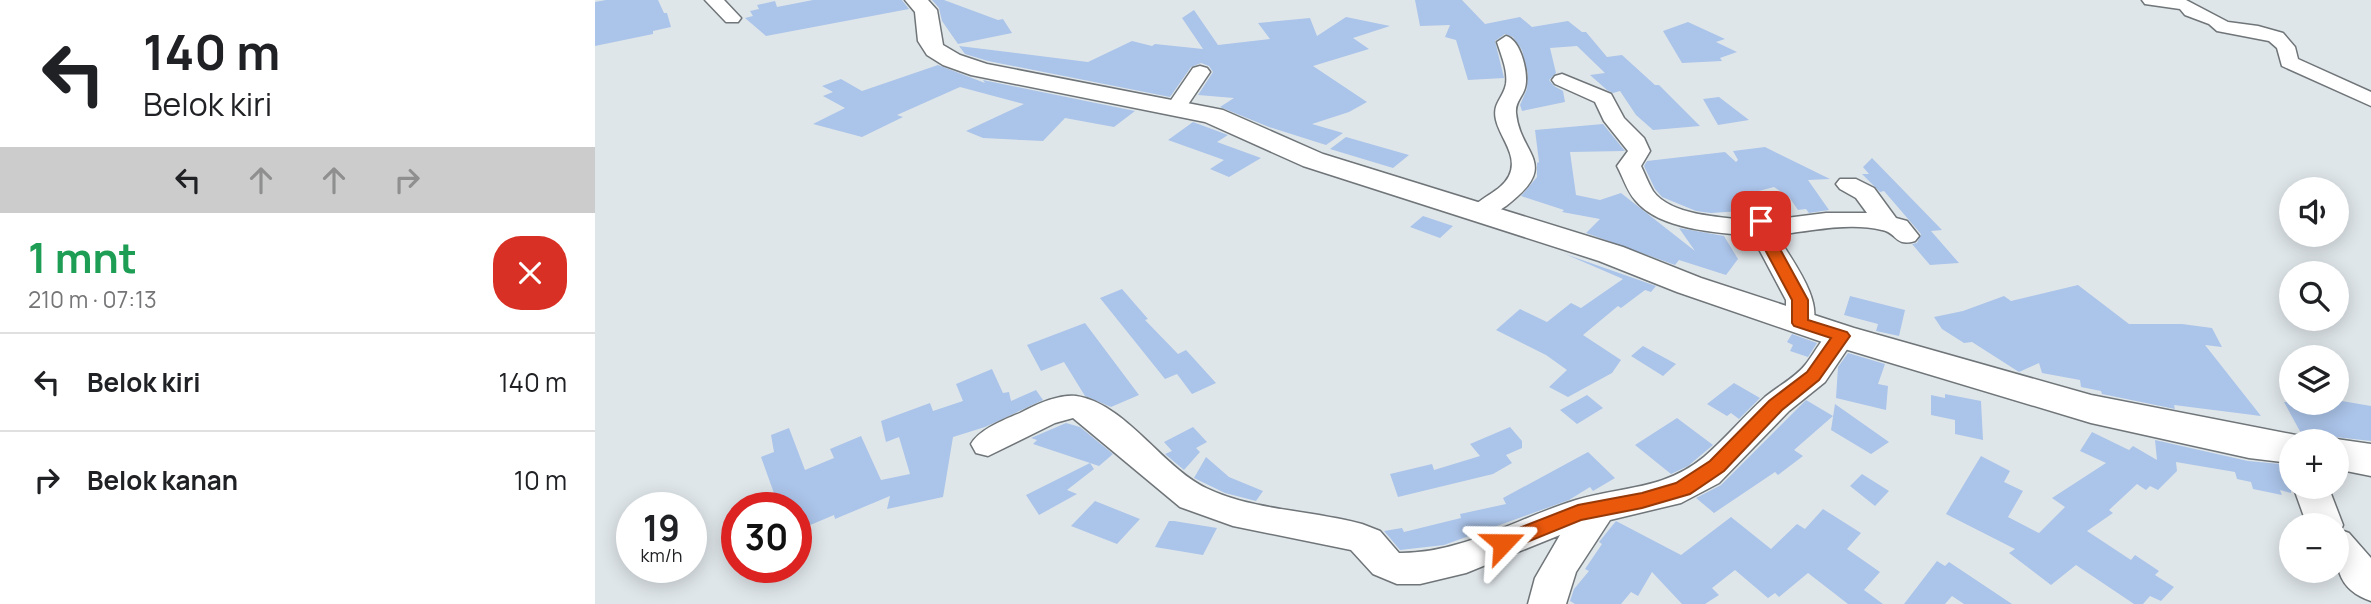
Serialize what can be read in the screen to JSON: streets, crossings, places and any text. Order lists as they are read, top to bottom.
{
  "page": {
    "turn": ["140 m", "Belok kiri"],
    "map_buttons": ["+", "−"],
    "heading": ["1 mnt", "210 m · 07:13"],
    "list": [
      {
        "name": "Belok kiri",
        "value": "140 m"
      },
      {
        "name": "Belok kanan",
        "value": "10 m"
      }
    ],
    "speed": "19 km/h",
    "limit": "30"
  }
}
